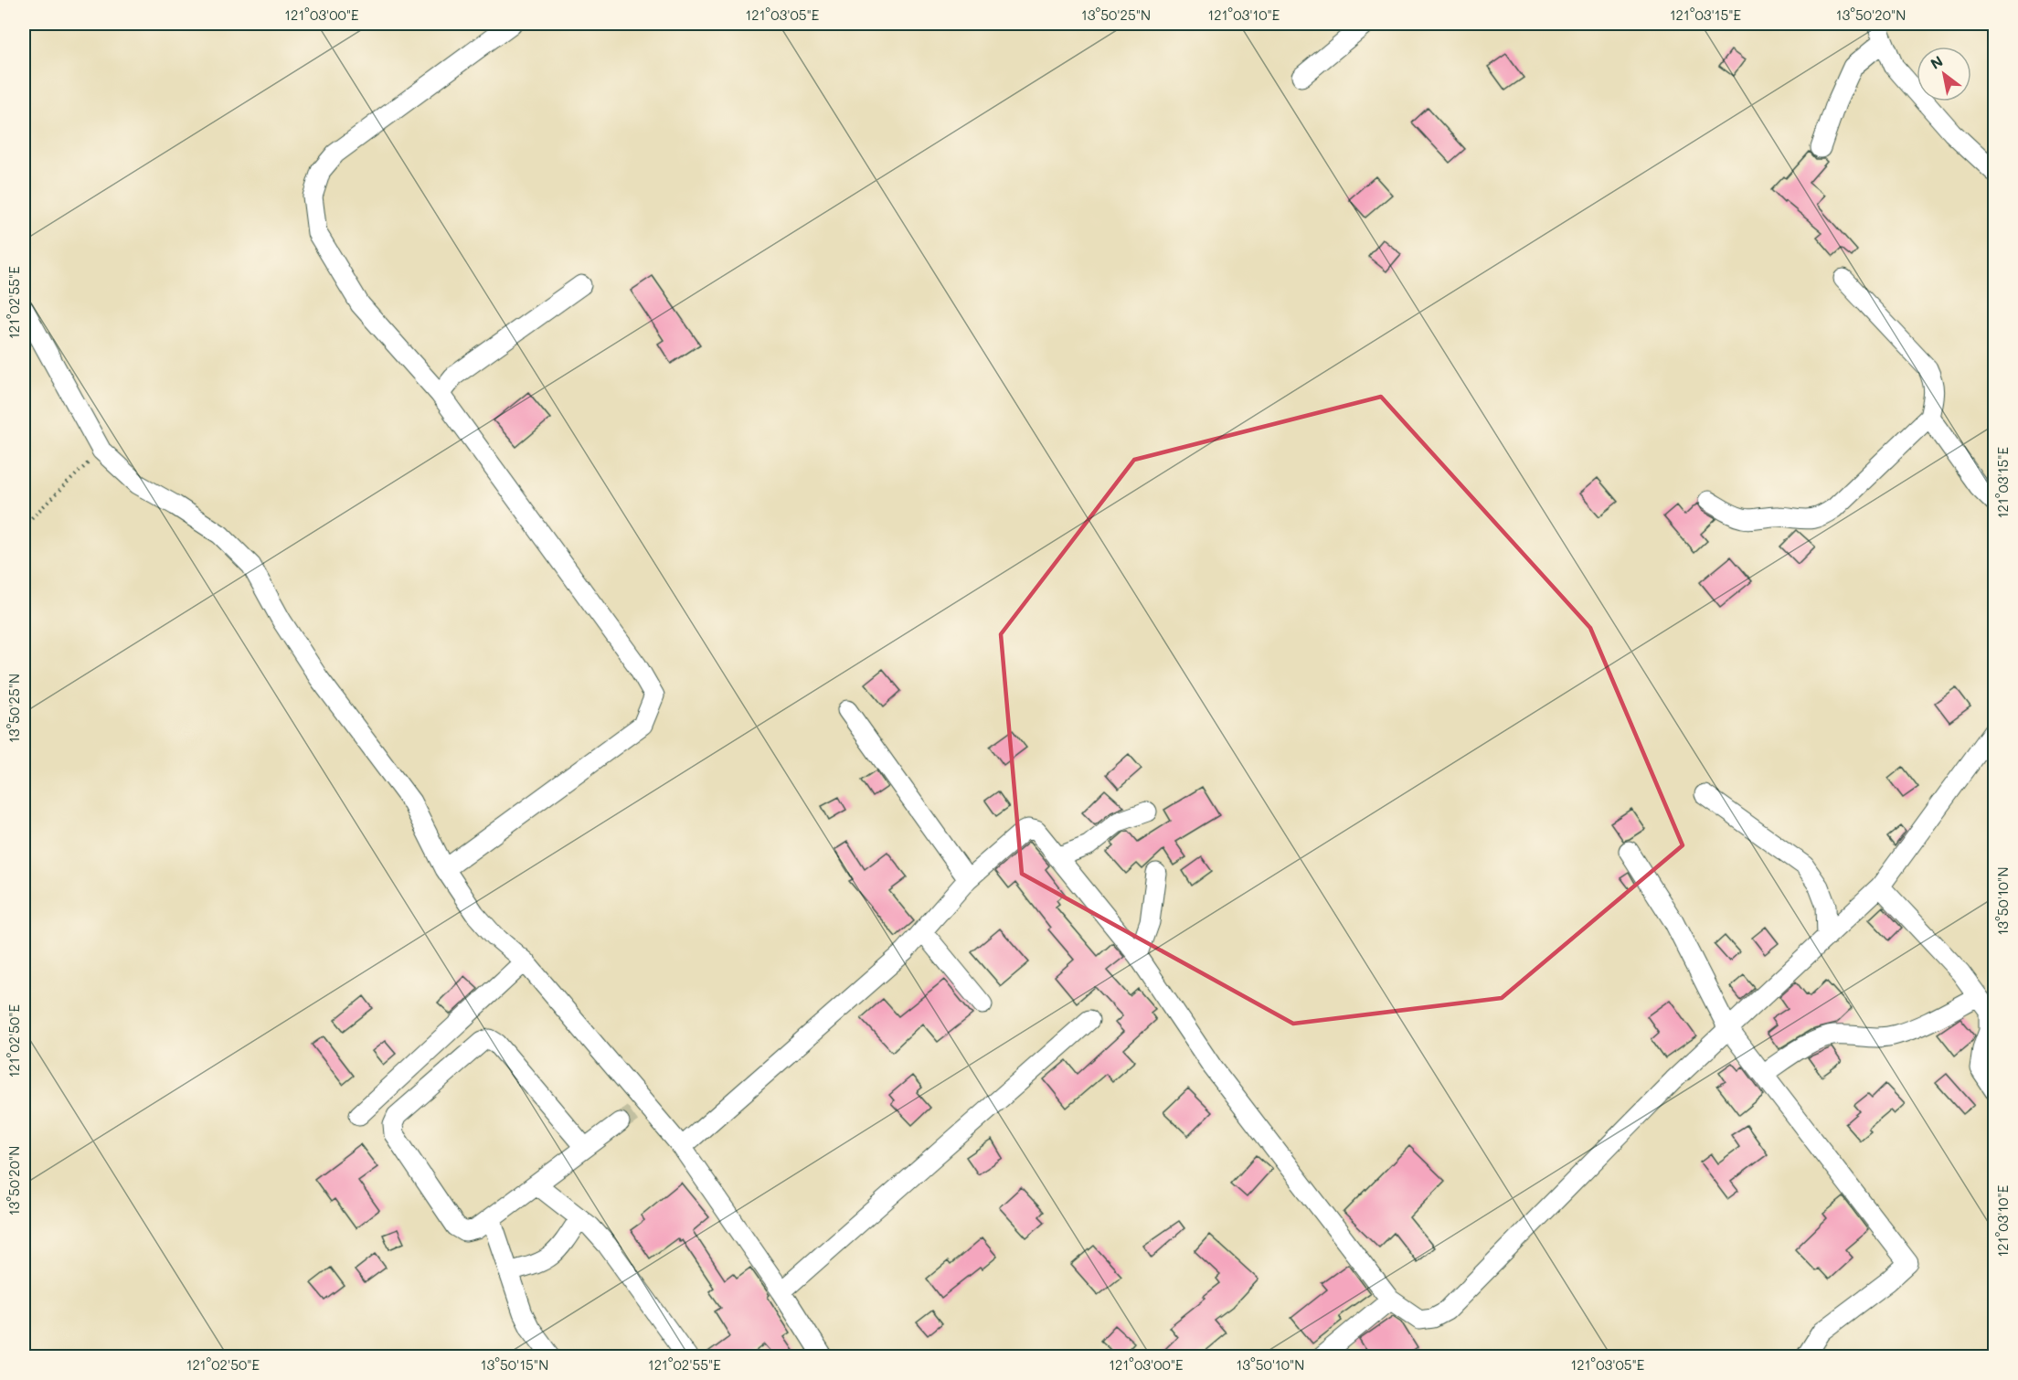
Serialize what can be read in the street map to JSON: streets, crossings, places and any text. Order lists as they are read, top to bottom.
{
  "north": "top left",
  "coordinates": [
    "121°03'00\"E",
    "121°03'05\"E",
    "13°50'25\"N",
    "121°03'10\"E",
    "121°03'15\"E",
    "13°50'20\"N",
    "121°02'55\"E",
    "13°50'10\"N",
    "121°02'50\"E",
    "13°50'15\"N"
  ]
}
